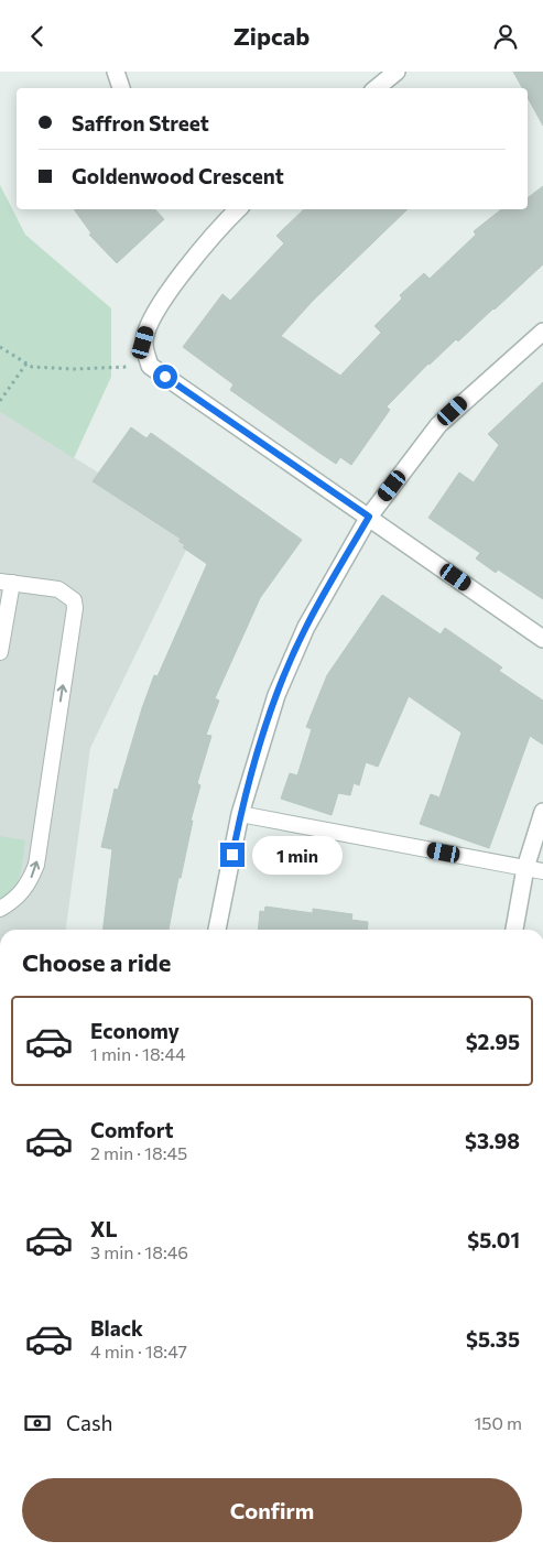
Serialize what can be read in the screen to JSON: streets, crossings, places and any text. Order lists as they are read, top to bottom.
{
  "page": {
    "header": "Zipcab",
    "banner": ["Saffron Street", "Goldenwood Crescent"],
    "bubble": "1 min",
    "heading": "Choose a ride",
    "list": [
      {
        "name": "Economy",
        "note": "1 min · 18:44",
        "value": "$2.95"
      },
      {
        "name": "Comfort",
        "note": "2 min · 18:45",
        "value": "$3.98"
      },
      {
        "name": "XL",
        "note": "3 min · 18:46",
        "value": "$5.01"
      },
      {
        "name": "Black",
        "note": "4 min · 18:47",
        "value": "$5.35"
      }
    ],
    "pay": ["Cash", "150 m"],
    "buttons": "Confirm"
  }
}
